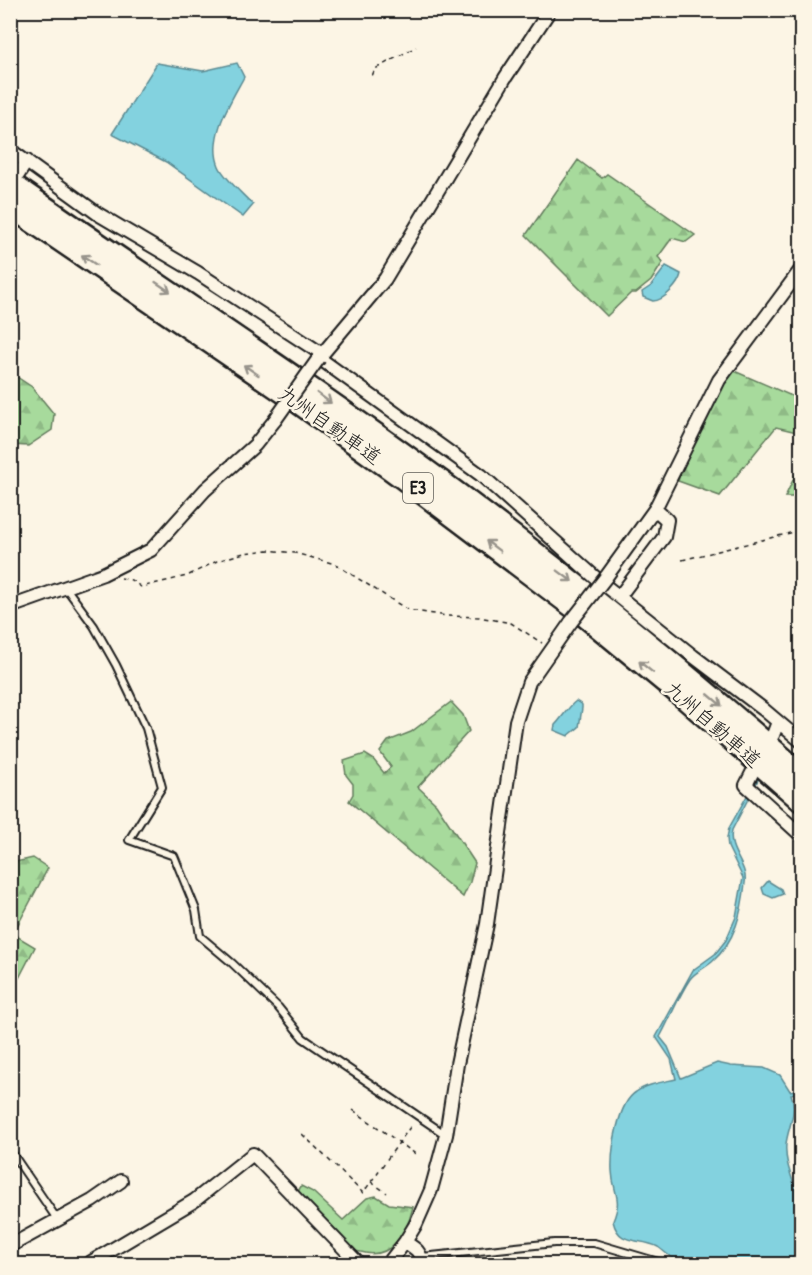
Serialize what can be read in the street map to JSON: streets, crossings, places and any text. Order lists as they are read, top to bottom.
{
  "streets": {
    "highway": ["九州自動車道", "E3"]
  }
}
